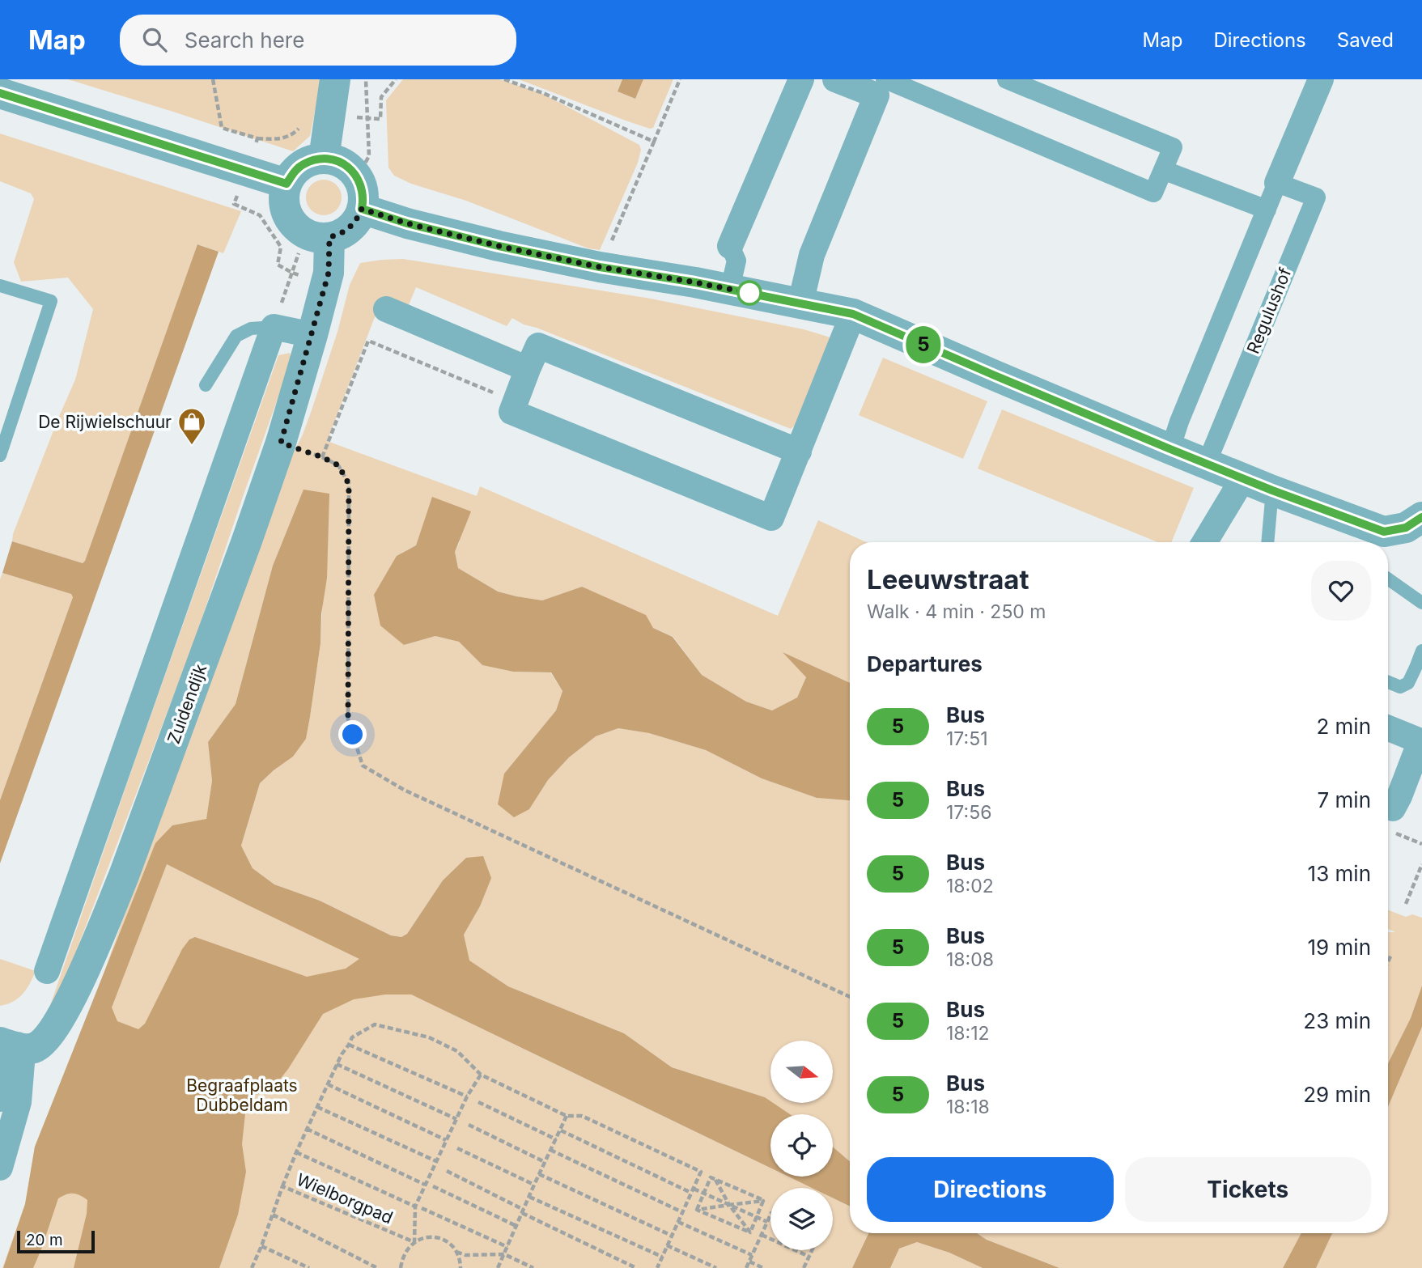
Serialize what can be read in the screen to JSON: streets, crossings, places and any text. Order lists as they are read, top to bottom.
{
  "streets": {
    "street": ["Regulushof", "Zuidendijk"],
    "path": ["Wielborgpad"]
  },
  "parks": ["Begraafplaats Dubbeldam"],
  "places": {
    "shop": ["De Rijwielschuur"]
  },
  "lines": ["bus line 5"],
  "scale_bar": "20 m",
  "north": "right",
  "page": {
    "header": "Map",
    "search": "Search here",
    "nav": ["Map", "Directions", "Saved"],
    "on_map": "5",
    "heading": [
      ["Leeuwstraat", "Walk · 4 min · 250 m"],
      "Departures"
    ],
    "list": [
      {
        "mark": "5",
        "name": "Bus",
        "note": "17:51",
        "value": "2 min"
      },
      {
        "mark": "5",
        "name": "Bus",
        "note": "17:56",
        "value": "7 min"
      },
      {
        "mark": "5",
        "name": "Bus",
        "note": "18:02",
        "value": "13 min"
      },
      {
        "mark": "5",
        "name": "Bus",
        "note": "18:08",
        "value": "19 min"
      },
      {
        "mark": "5",
        "name": "Bus",
        "note": "18:12",
        "value": "23 min"
      },
      {
        "mark": "5",
        "name": "Bus",
        "note": "18:18",
        "value": "29 min"
      }
    ],
    "buttons": ["Directions", "Tickets"],
    "scale": "20 m"
  }
}
